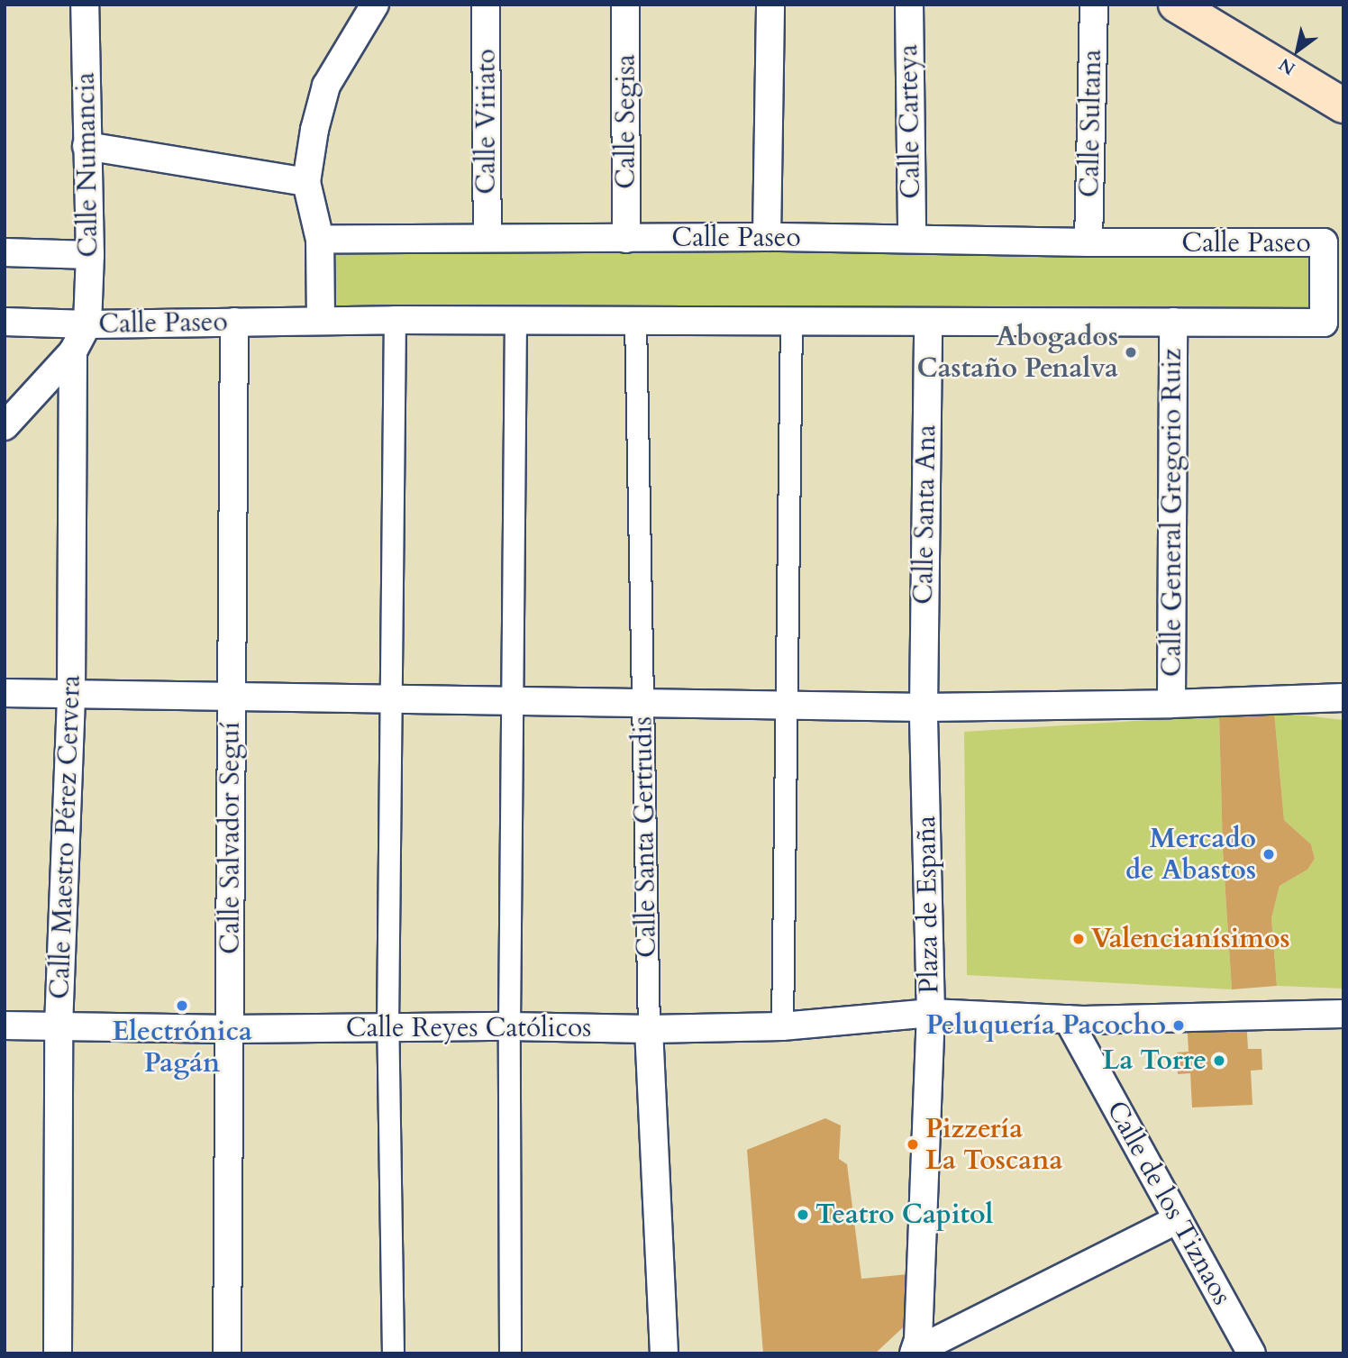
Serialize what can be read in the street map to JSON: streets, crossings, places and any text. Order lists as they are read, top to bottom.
{
  "streets": {
    "street": [
      "Calle Viriato",
      "Calle Segisa",
      "Calle Carteya",
      "Calle Sultana",
      "Calle Numancia",
      "Calle Paseo",
      "Calle General Gregorio Ruiz",
      "Calle Santa Ana",
      "Calle Maestro Pérez Cervera",
      "Calle Santa Gertrudis",
      "Calle Salvador Seguí",
      "Plaza de España",
      "Calle Reyes Católicos",
      "Calle de los Tiznaos"
    ]
  },
  "crossings": [
    ["Calle Viriato", "Calle Paseo"],
    ["Calle Segisa", "Calle Paseo"],
    ["Calle Carteya", "Calle Paseo"],
    ["Calle Sultana", "Calle Paseo"],
    ["Calle Numancia", "Calle Paseo"],
    ["Calle Numancia", "Calle Maestro Pérez Cervera"],
    ["Calle Paseo", "Calle General Gregorio Ruiz"],
    ["Calle Paseo", "Calle Santa Ana"],
    ["Calle Paseo", "Calle Maestro Pérez Cervera"],
    ["Calle Paseo", "Calle Santa Gertrudis"],
    ["Calle Paseo", "Calle Salvador Seguí"],
    ["Calle Santa Ana", "Plaza de España"],
    ["Calle Maestro Pérez Cervera", "Calle Reyes Católicos"],
    ["Calle Santa Gertrudis", "Calle Reyes Católicos"],
    ["Calle Salvador Seguí", "Calle Reyes Católicos"],
    ["Plaza de España", "Calle Reyes Católicos"],
    ["Plaza de España", "Calle de los Tiznaos"]
  ],
  "places": [
    "Abogados Castaño Penalva",
    "Mercado de Abastos",
    "Valencianísimos",
    "Electrónica Pagán",
    "Peluquería Pacocho",
    "La Torre",
    "Pizzería La Toscana",
    "Teatro Capitol"
  ],
  "north": "bottom left"
}
